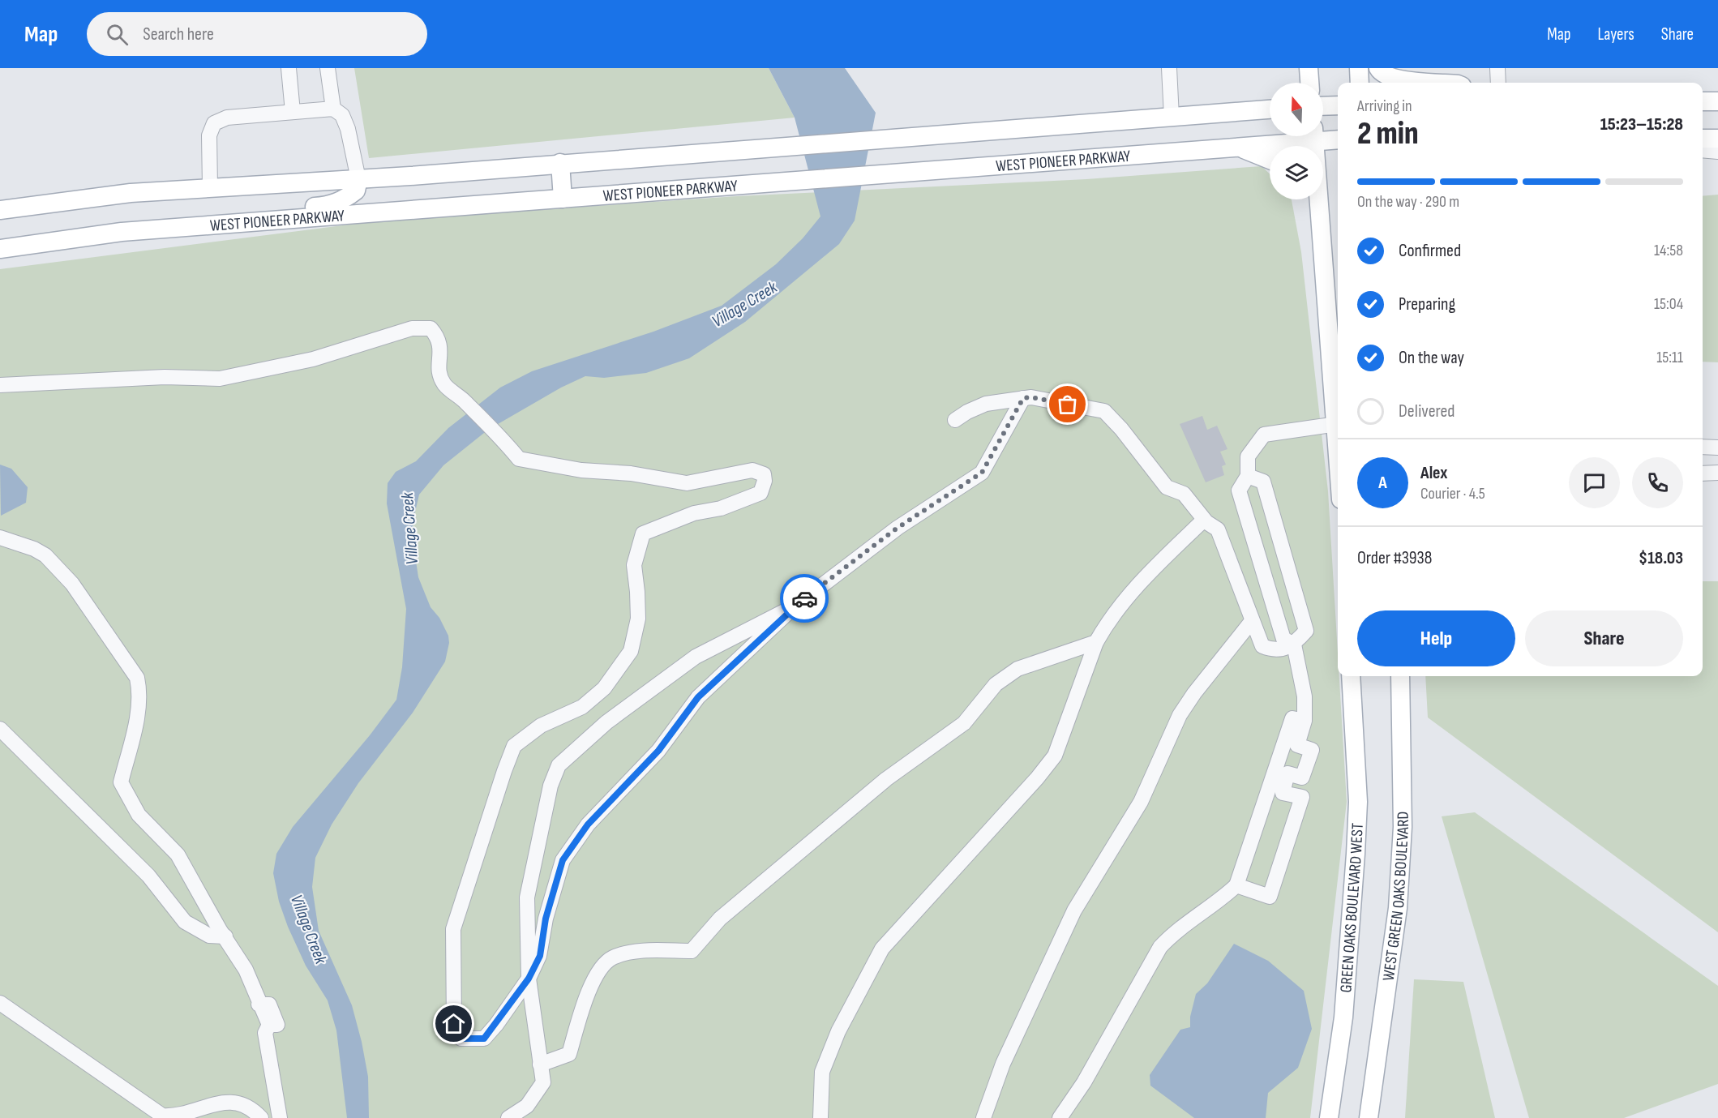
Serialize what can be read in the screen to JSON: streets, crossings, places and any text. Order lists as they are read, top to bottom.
{
  "streets": {
    "main road": ["WEST PIONEER PARKWAY", "WEST GREEN OAKS BOULEVARD", "GREEN OAKS BOULEVARD WEST"]
  },
  "water": ["Village Creek"],
  "north": "top",
  "page": {
    "header": "Map",
    "search": "Search here",
    "nav": ["Map", "Layers", "Share"],
    "heading": ["2 min", "Arriving in", "15:23–15:28"],
    "panel": [
      "Alex",
      "Courier · 4.5",
      "Order #3938",
      "$18.03"
    ],
    "bar": "On the way · 290 m",
    "list": [
      ["Confirmed", "14:58"],
      ["Preparing", "15:04"],
      ["On the way", "15:11"],
      "Delivered"
    ],
    "round": "A",
    "buttons": ["Help", "Share"]
  }
}
